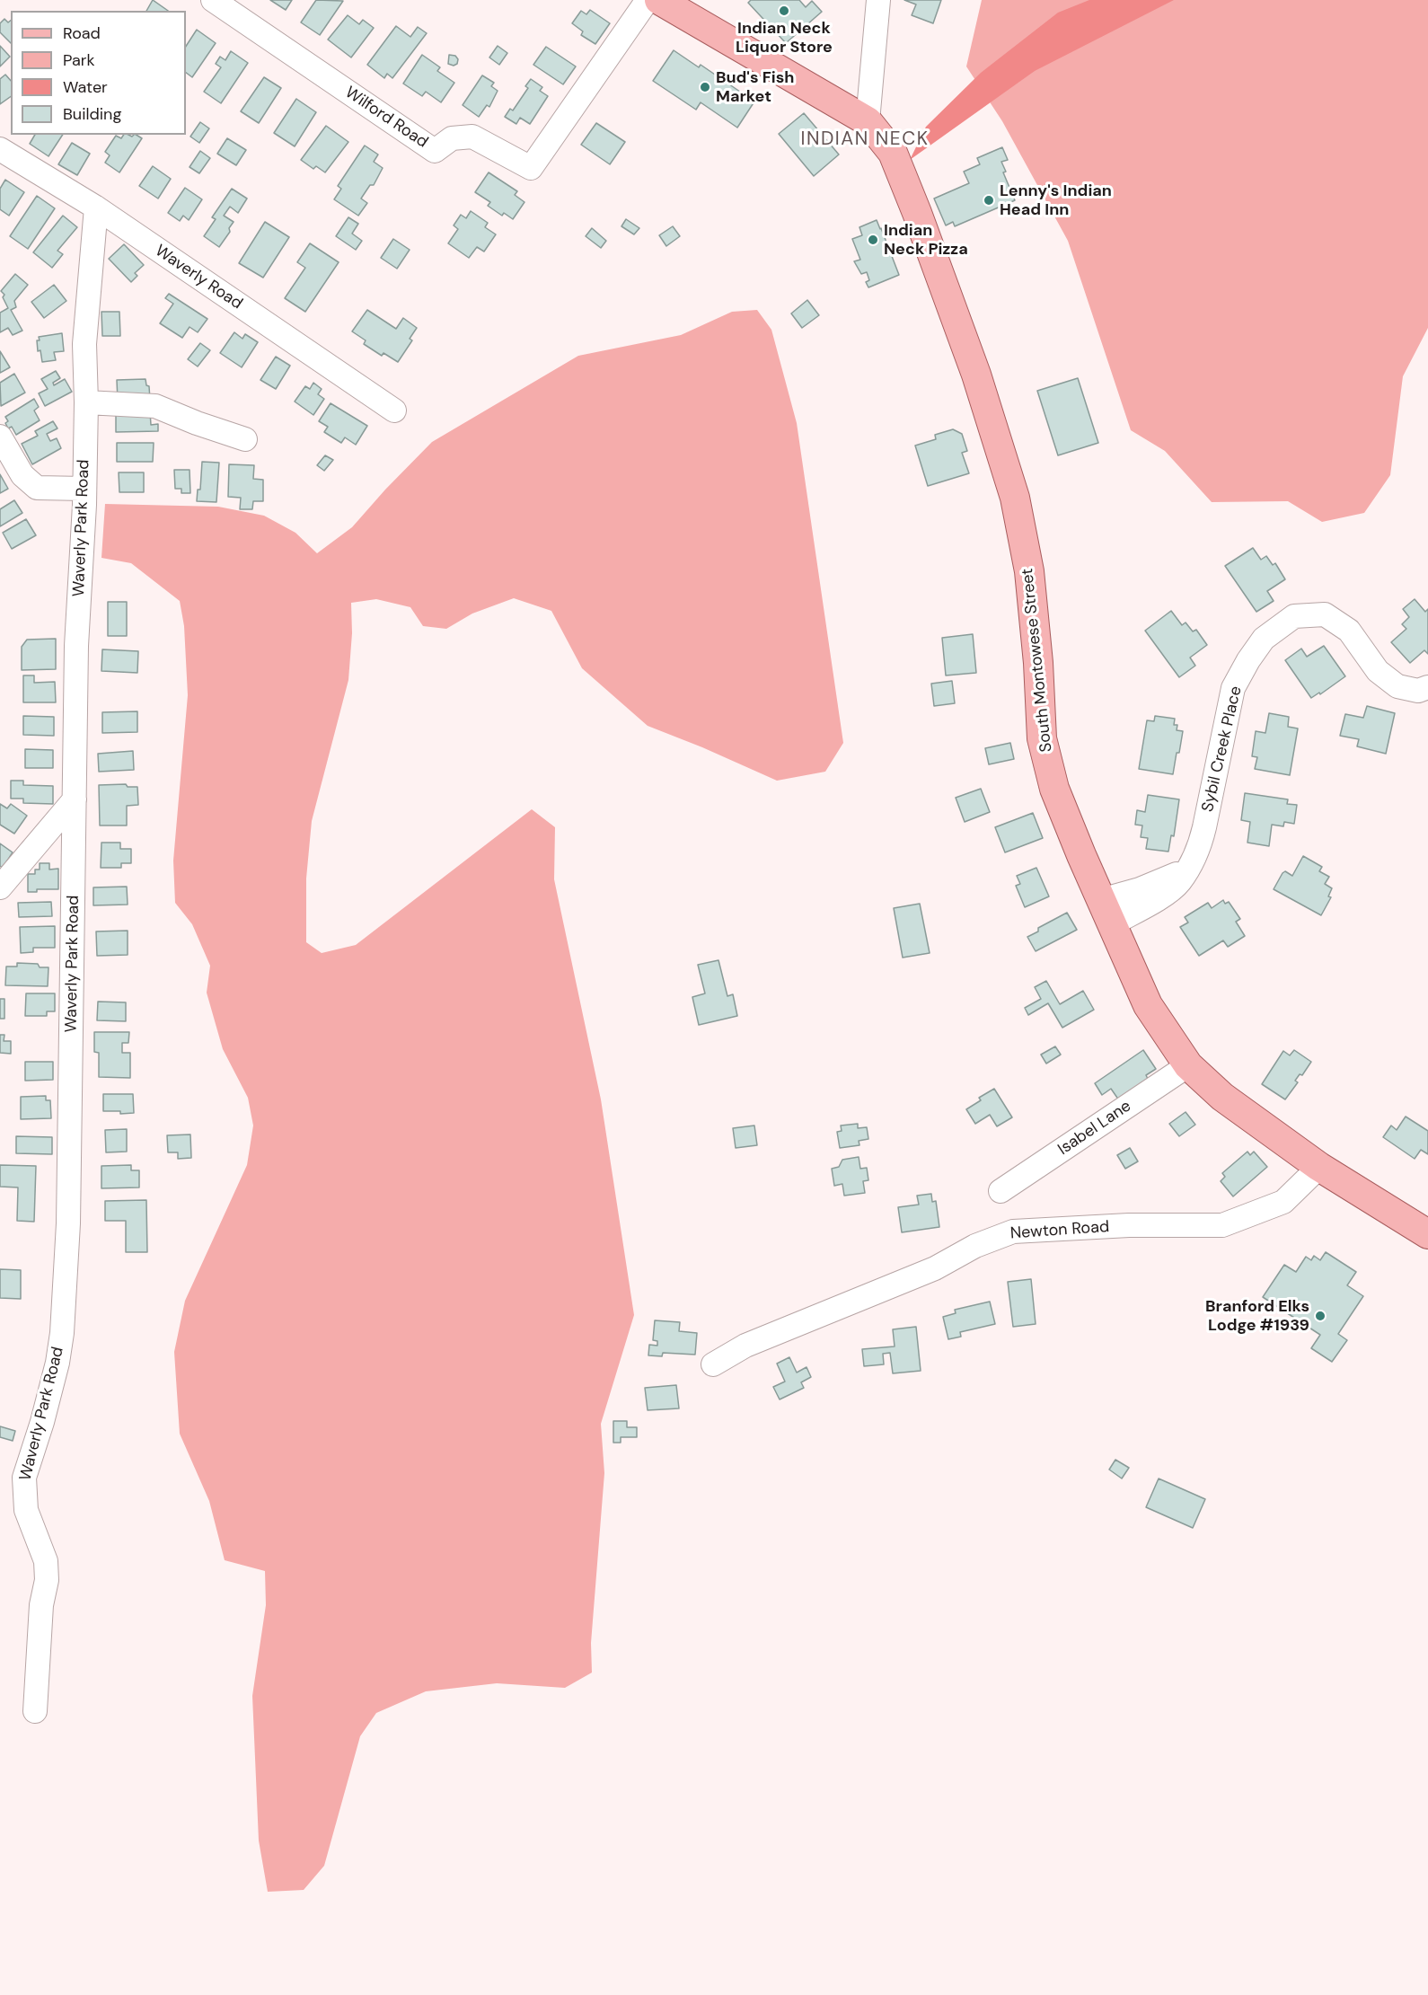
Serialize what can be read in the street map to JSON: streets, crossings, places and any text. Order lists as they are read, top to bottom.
{
  "streets": {
    "main road": ["South Montowese Street"],
    "street": [
      "Wilford Road",
      "Waverly Road",
      "Waverly Park Road",
      "Sybil Creek Place",
      "Isabel Lane",
      "Newton Road"
    ]
  },
  "crossings": [
    ["Waverly Road", "Waverly Park Road"],
    ["South Montowese Street", "Sybil Creek Place"],
    ["South Montowese Street", "Isabel Lane"],
    ["South Montowese Street", "Newton Road"]
  ],
  "districts": ["INDIAN NECK"],
  "places": [
    "Indian Neck Liquor Store",
    "Bud's Fish Market",
    "Lenny's Indian Head Inn",
    "Indian Neck Pizza",
    "Branford Elks Lodge #1939"
  ],
  "legend": [
    "Road",
    "Park",
    "Water",
    "Building"
  ]
}
